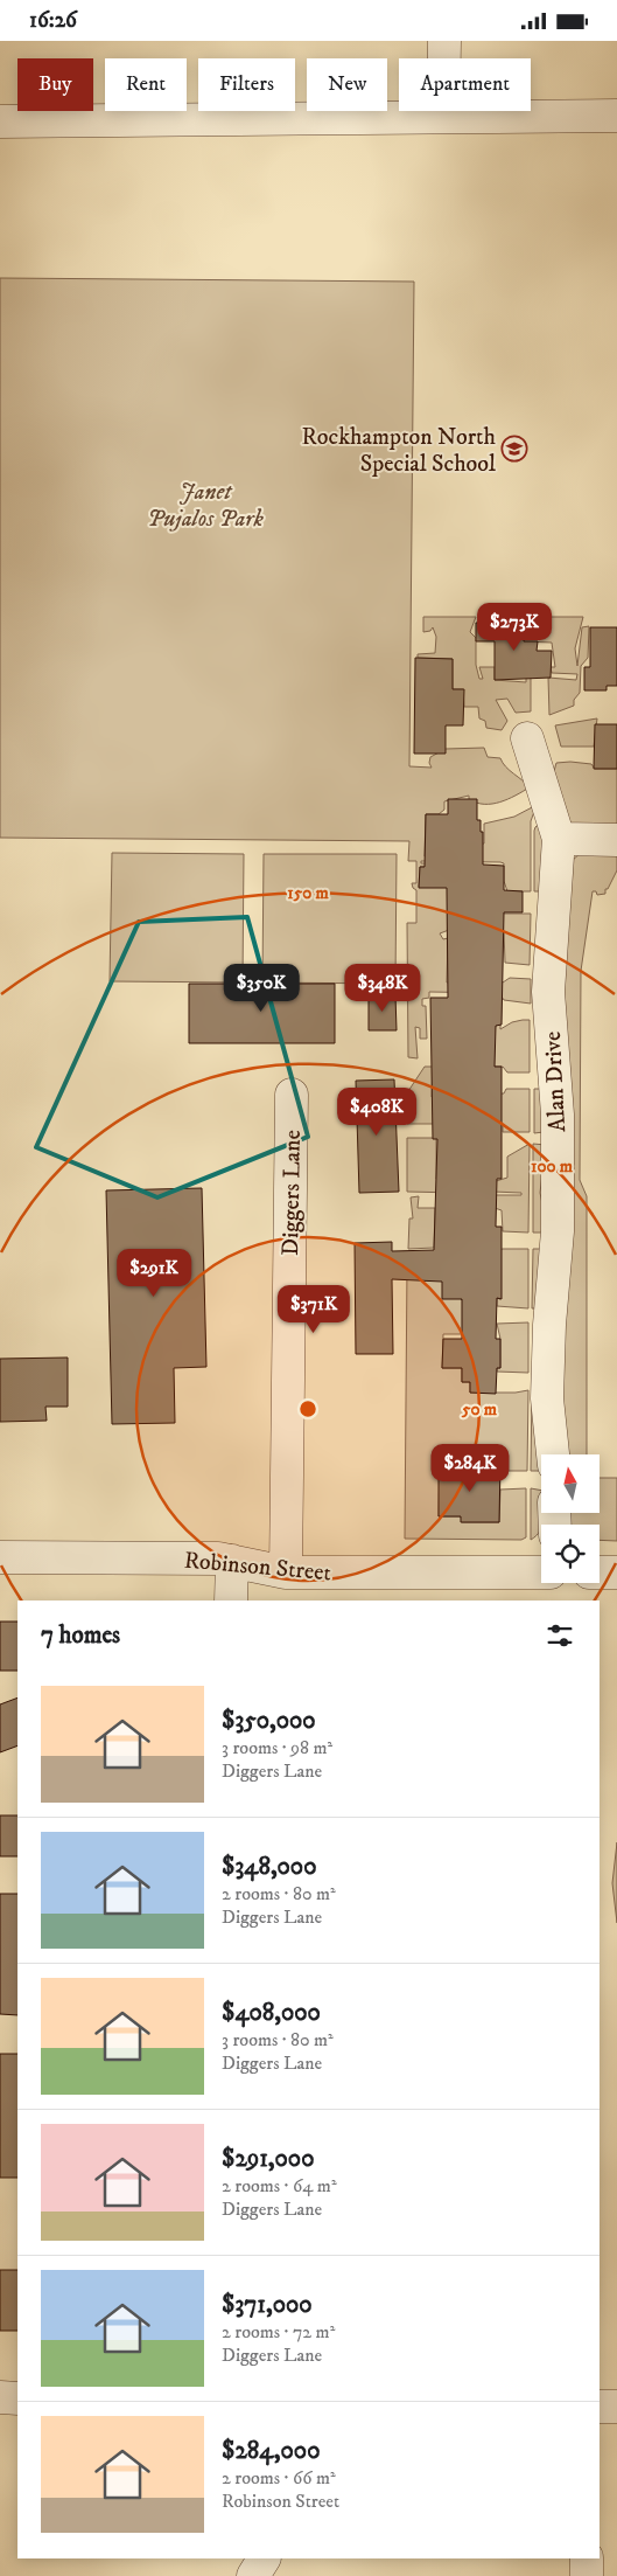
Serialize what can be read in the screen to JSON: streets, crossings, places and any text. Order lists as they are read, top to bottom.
{
  "streets": {
    "street": ["Alan Drive", "Diggers Lane", "Robinson Street"]
  },
  "crossings": [
    ["Diggers Lane", "Robinson Street"]
  ],
  "parks": ["Janet Pujalos Park"],
  "places": {
    "school or university": ["Rockhampton North Special School"]
  },
  "north": "top",
  "page": {
    "status": "16:26",
    "chip": [
      "Buy",
      "Rent",
      "Filters",
      "New",
      "Apartment"
    ],
    "price": [
      "$273K",
      "$350K",
      "$348K",
      "$408K",
      "$291K",
      "$371K",
      "$284K"
    ],
    "heading": "7 homes",
    "list": [
      {
        "name": "$350,000",
        "note": "3 rooms · 98 m² · Diggers Lane"
      },
      {
        "name": "$348,000",
        "note": "2 rooms · 80 m² · Diggers Lane"
      },
      {
        "name": "$408,000",
        "note": "3 rooms · 80 m² · Diggers Lane"
      },
      {
        "name": "$291,000",
        "note": "2 rooms · 64 m² · Diggers Lane"
      },
      {
        "name": "$371,000",
        "note": "2 rooms · 72 m² · Diggers Lane"
      },
      {
        "name": "$284,000",
        "note": "2 rooms · 66 m² · Robinson Street"
      }
    ]
  },
  "rings": ["150 m", "100 m", "50 m"]
}
